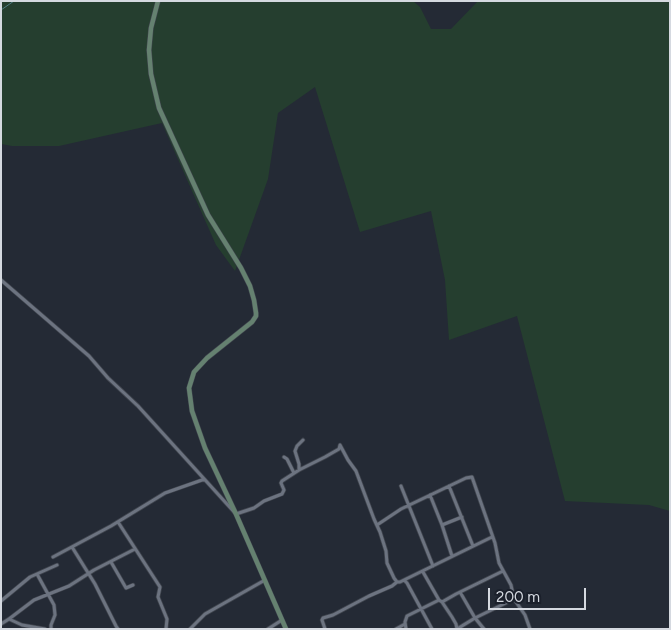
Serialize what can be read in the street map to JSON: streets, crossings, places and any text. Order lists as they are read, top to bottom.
{
  "scale_bar": "200 m"
}
